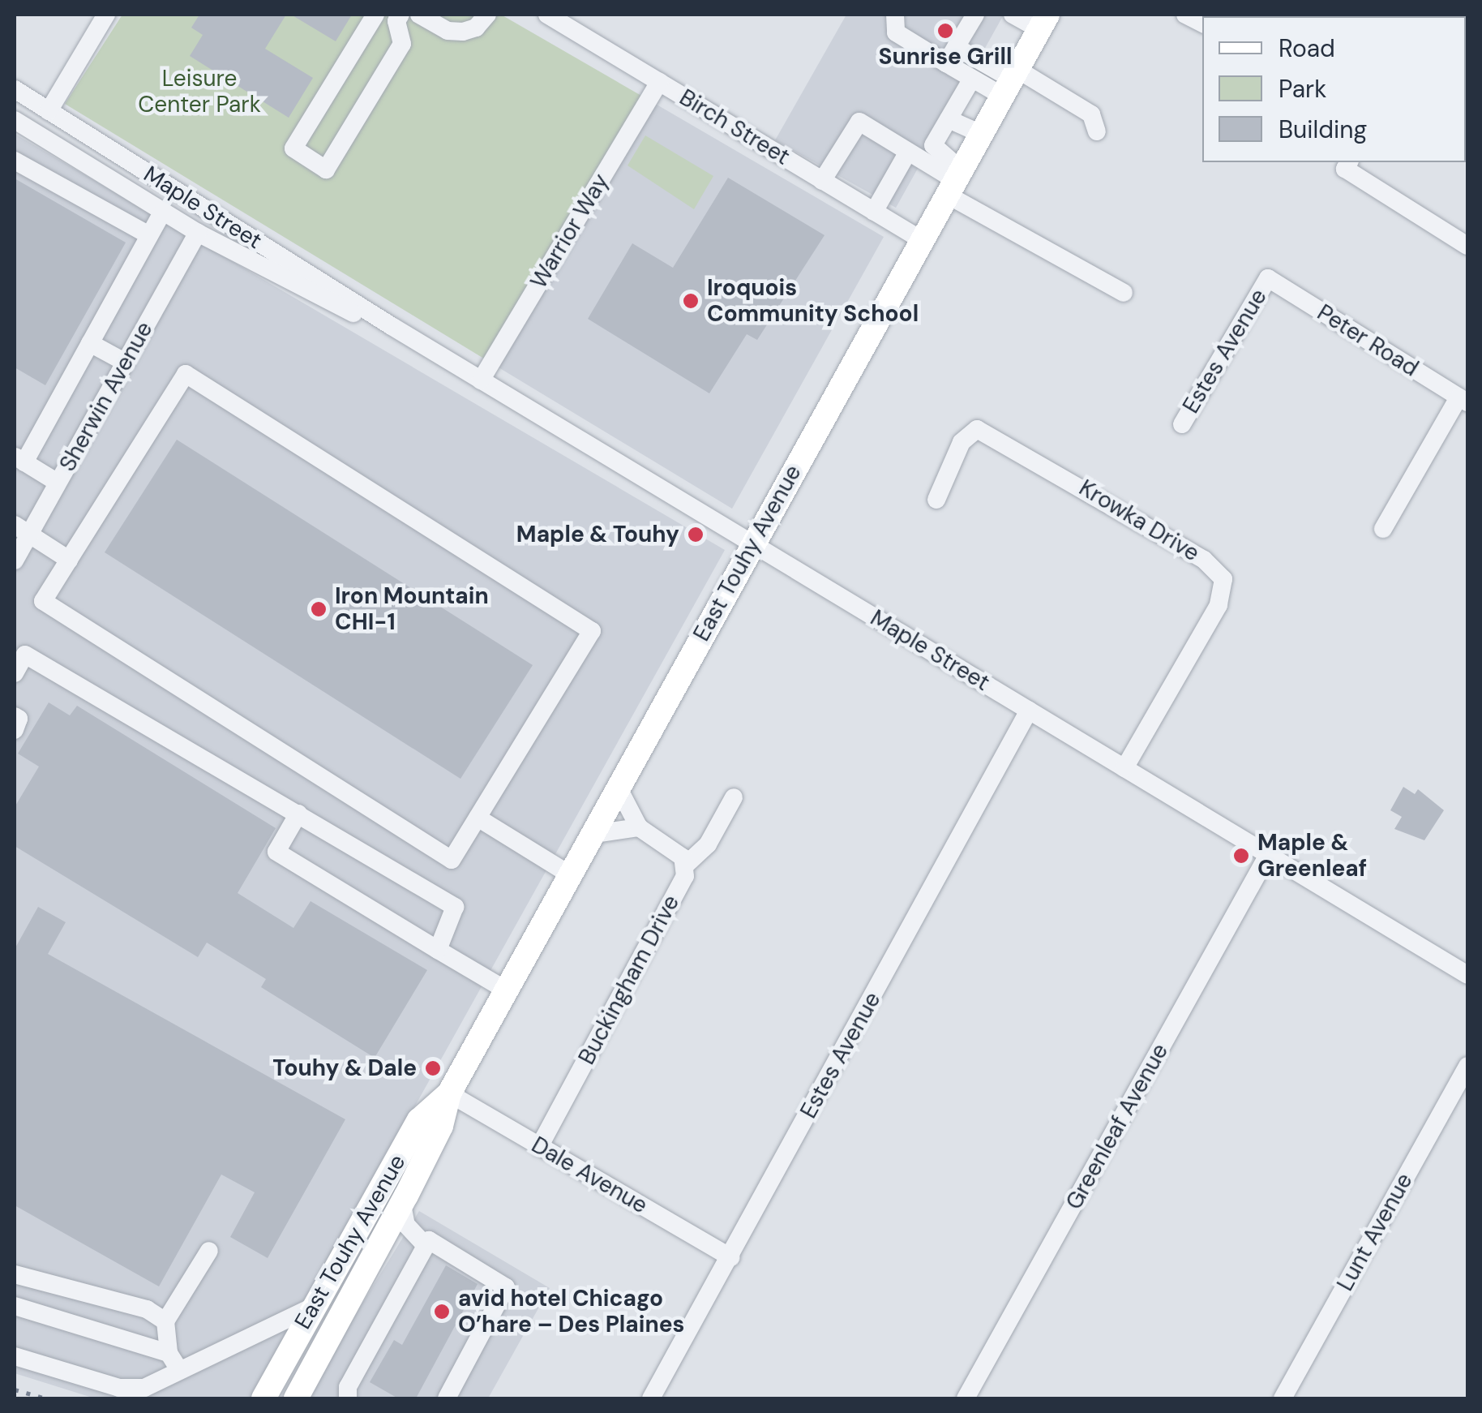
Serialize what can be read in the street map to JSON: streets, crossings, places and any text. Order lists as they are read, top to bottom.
{
  "streets": {
    "main road": ["East Touhy Avenue"],
    "street": [
      "Birch Street",
      "Maple Street",
      "Warrior Way",
      "Peter Road",
      "Estes Avenue",
      "Sherwin Avenue",
      "Krowka Drive",
      "Buckingham Drive",
      "Greenleaf Avenue",
      "Dale Avenue",
      "Lunt Avenue"
    ]
  },
  "crossings": [
    ["Birch Street", "Warrior Way"],
    ["Birch Street", "East Touhy Avenue"],
    ["Maple Street", "Warrior Way"],
    ["Maple Street", "Estes Avenue"],
    ["Maple Street", "Sherwin Avenue"],
    ["Maple Street", "Krowka Drive"],
    ["Maple Street", "East Touhy Avenue"],
    ["Maple Street", "Greenleaf Avenue"],
    ["Peter Road", "Estes Avenue"],
    ["Estes Avenue", "Dale Avenue"],
    ["East Touhy Avenue", "Dale Avenue"],
    ["Buckingham Drive", "Dale Avenue"]
  ],
  "parks": ["Leisure Center Park"],
  "places": [
    "Sunrise Grill",
    "Iroquois Community School",
    "Maple & Touhy",
    "Iron Mountain CHI-1",
    "Maple & Greenleaf",
    "Touhy & Dale",
    "avid hotel Chicago O’hare – Des Plaines"
  ],
  "legend": ["Road", "Park", "Building"]
}
